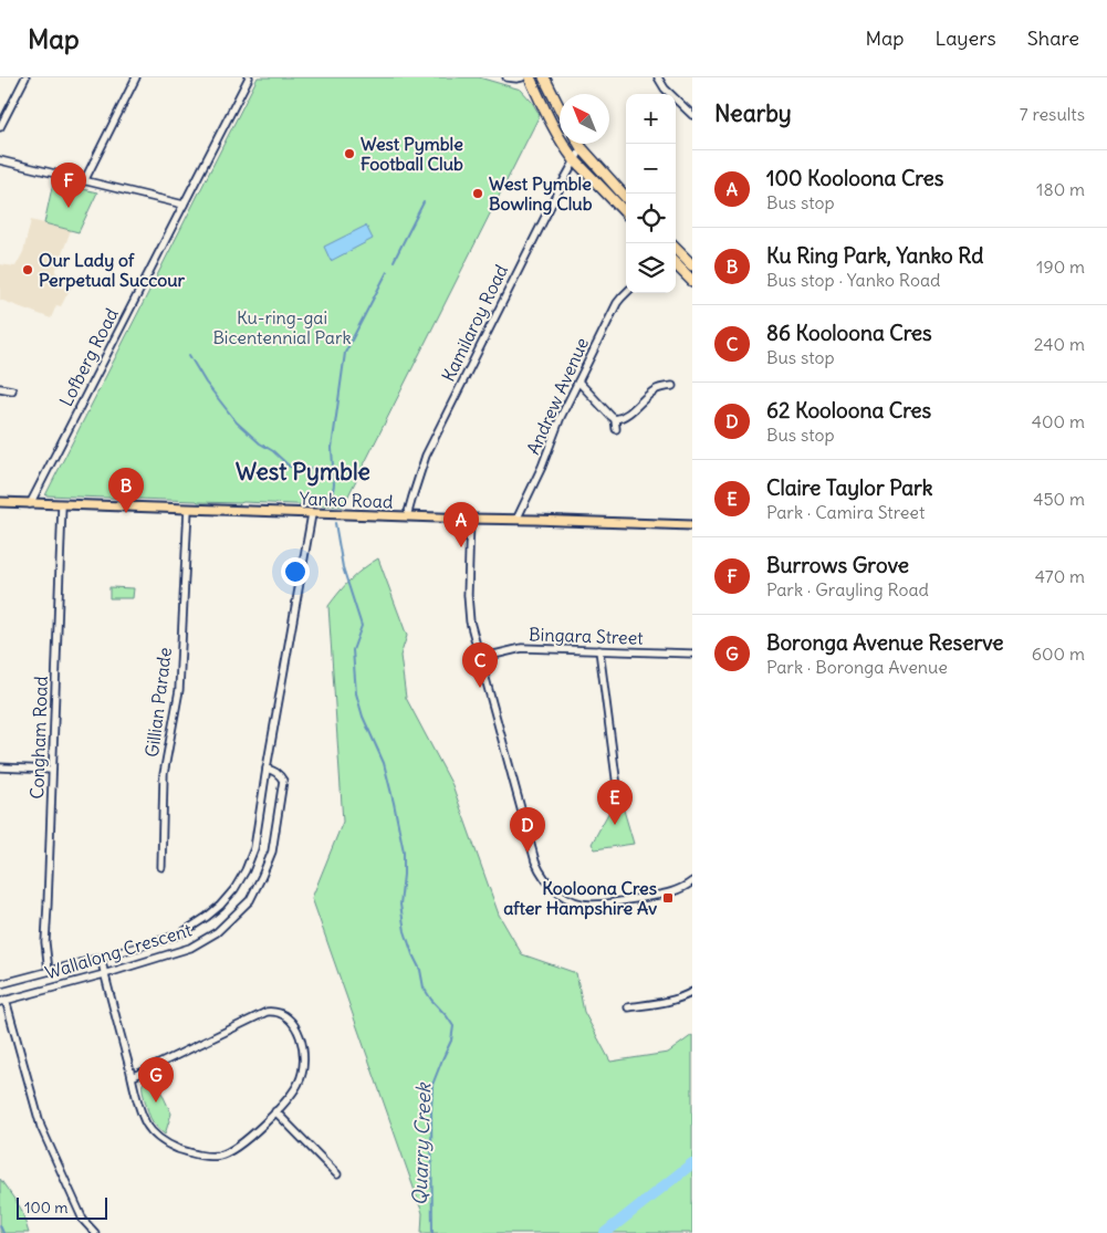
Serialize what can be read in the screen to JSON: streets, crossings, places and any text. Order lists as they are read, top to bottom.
{
  "streets": {
    "main road": ["Yanko Road"],
    "street": [
      "Kamilaroy Road",
      "Lofberg Road",
      "Andrew Avenue",
      "Bingara Street",
      "Gillian Parade",
      "Congham Road",
      "Wallalong Crescent"
    ]
  },
  "crossings": [
    ["Kamilaroy Road", "Yanko Road"],
    ["Lofberg Road", "Yanko Road"],
    ["Andrew Avenue", "Yanko Road"],
    ["Yanko Road", "Gillian Parade"],
    ["Yanko Road", "Congham Road"],
    ["Yanko Road", "Wallalong Crescent"],
    ["Congham Road", "Wallalong Crescent"]
  ],
  "districts": ["West Pymble"],
  "water": ["Quarry Creek"],
  "parks": ["Ku-ring-gai Bicentennial Park"],
  "places": {
    "other": ["West Pymble Football Club", "West Pymble Bowling Club", "Our Lady of Perpetual Succour"],
    "transit": ["Kooloona Cres after Hampshire Av"]
  },
  "scale_bar": "100 m",
  "north": "top left",
  "page": {
    "header": "Map",
    "nav": ["Map", "Layers", "Share"],
    "heading": ["Nearby", "7 results"],
    "map_buttons": ["+", "−"],
    "list": [
      {
        "mark": "A",
        "name": "100 Kooloona Cres",
        "note": "Bus stop",
        "value": "180 m"
      },
      {
        "mark": "B",
        "name": "Ku Ring Park, Yanko Rd",
        "note": "Bus stop · Yanko Road",
        "value": "190 m"
      },
      {
        "mark": "C",
        "name": "86 Kooloona Cres",
        "note": "Bus stop",
        "value": "240 m"
      },
      {
        "mark": "D",
        "name": "62 Kooloona Cres",
        "note": "Bus stop",
        "value": "400 m"
      },
      {
        "mark": "E",
        "name": "Claire Taylor Park",
        "note": "Park · Camira Street",
        "value": "450 m"
      },
      {
        "mark": "F",
        "name": "Burrows Grove",
        "note": "Park · Grayling Road",
        "value": "470 m"
      },
      {
        "mark": "G",
        "name": "Boronga Avenue Reserve",
        "note": "Park · Boronga Avenue",
        "value": "600 m"
      }
    ],
    "pins": [
      "F",
      "B",
      "A",
      "C",
      "E",
      "D",
      "G"
    ],
    "scale": "100 m"
  }
}
